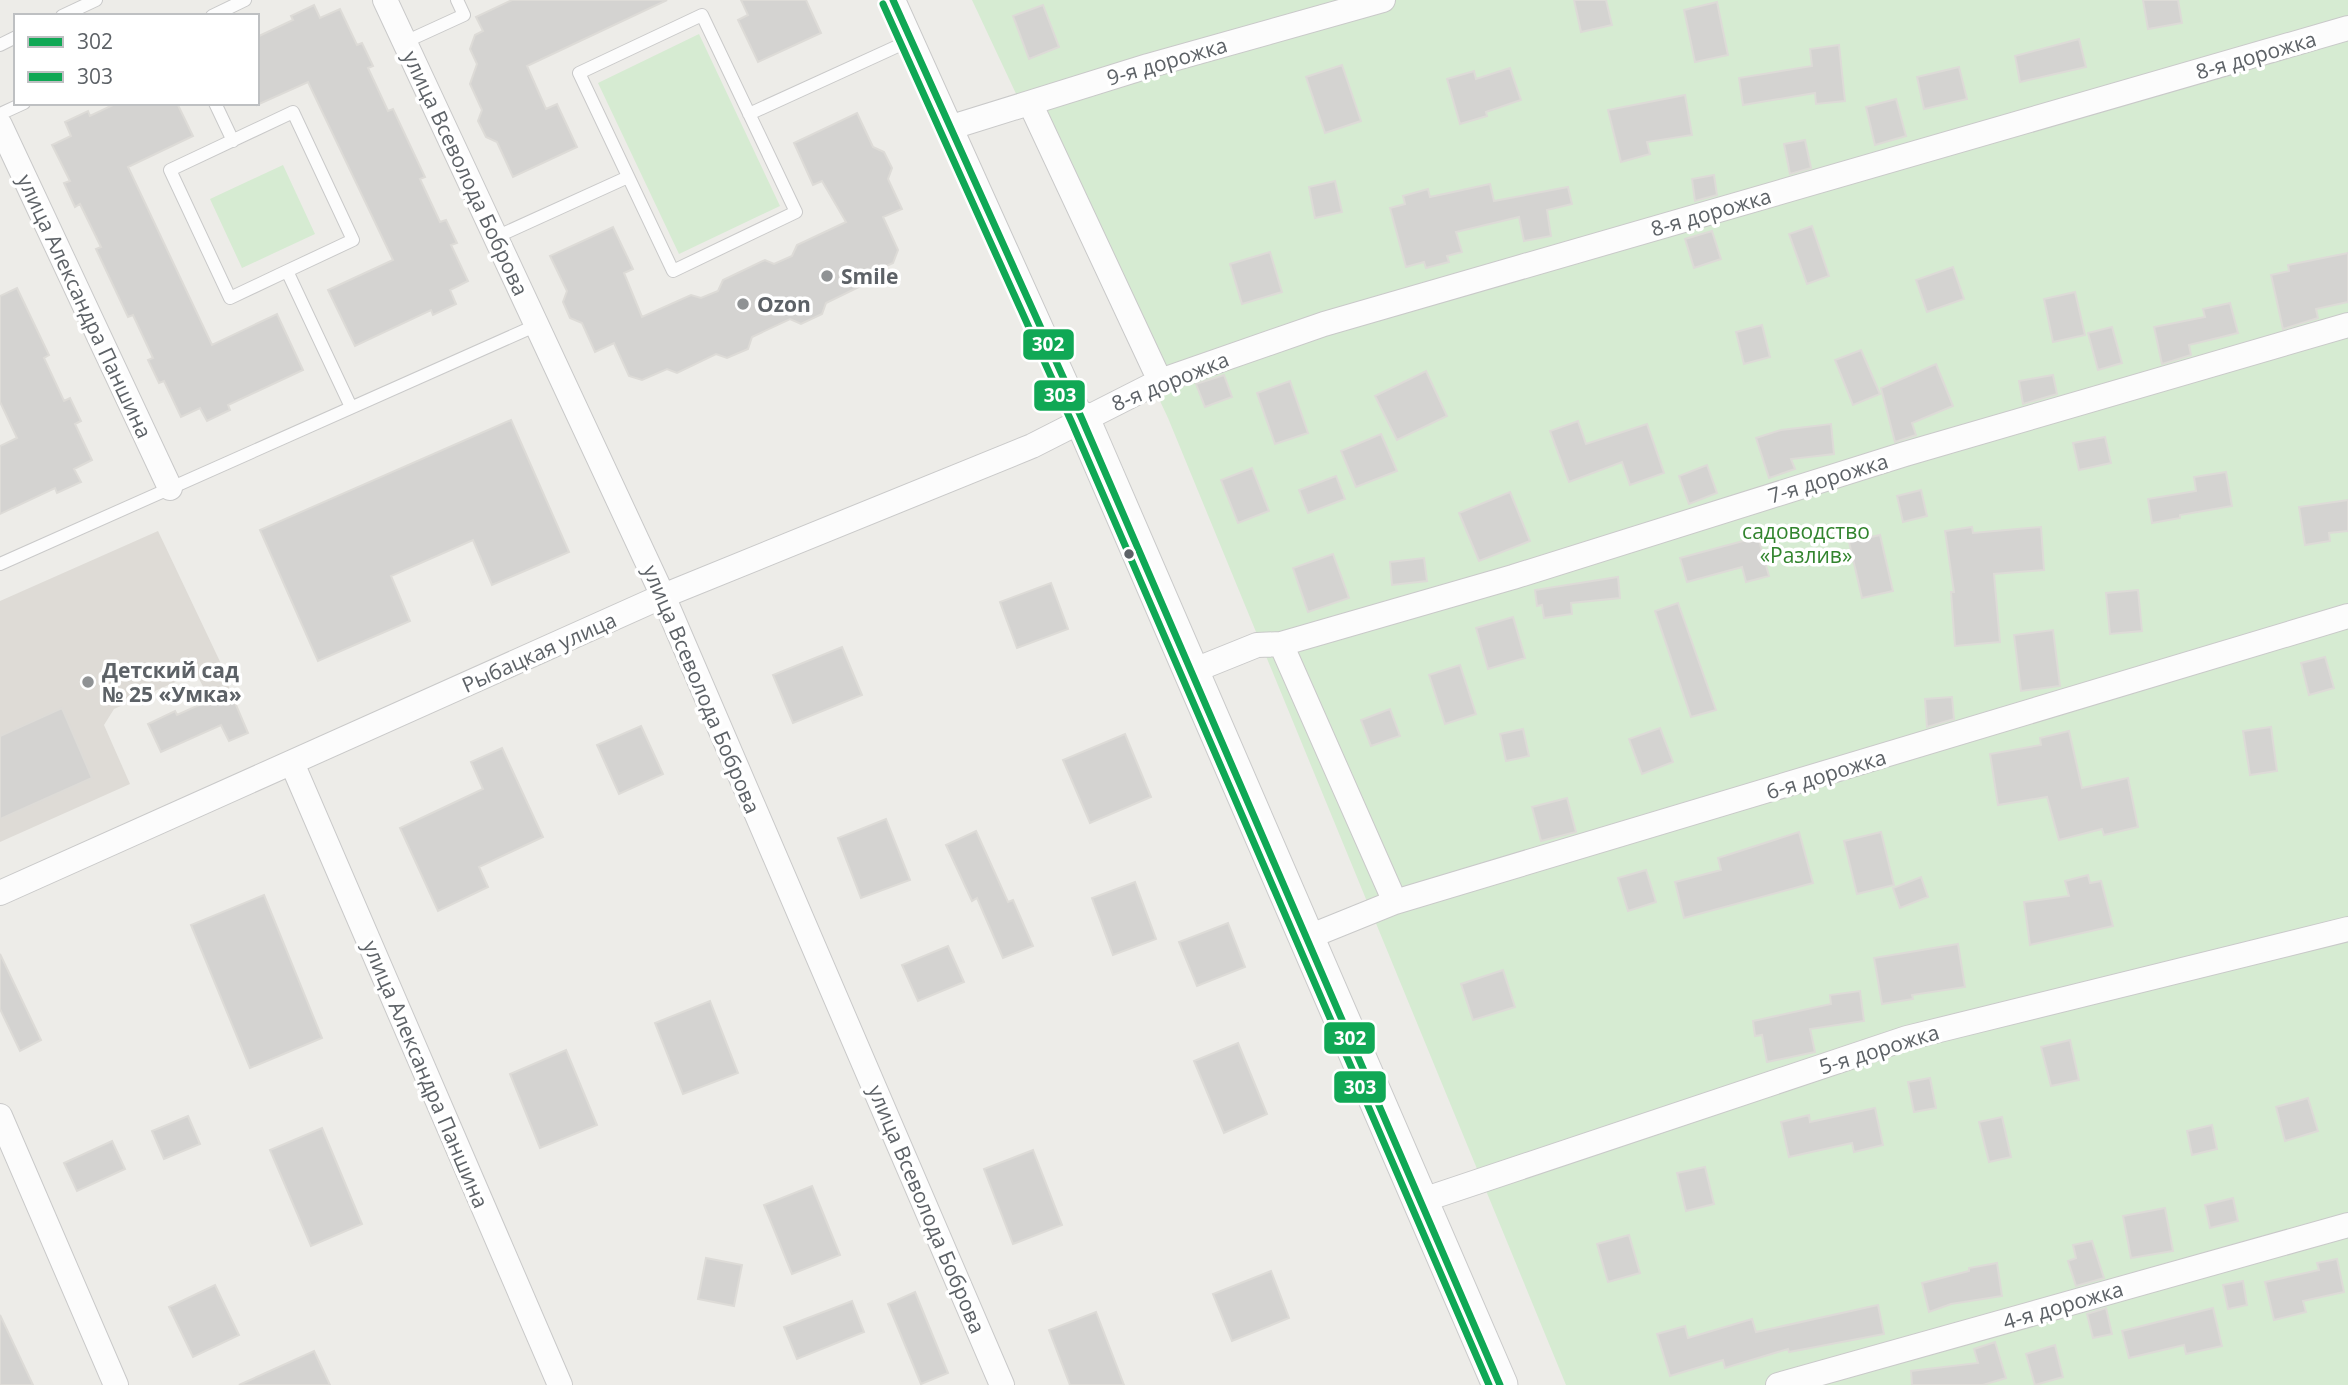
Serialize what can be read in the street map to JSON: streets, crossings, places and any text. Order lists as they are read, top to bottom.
{
  "streets": {
    "street": [
      "8-я дорожка",
      "9-я дорожка",
      "улица Всеволода Боброва",
      "улица Александра Паншина",
      "7-я дорожка",
      "Рыбацкая улица",
      "6-я дорожка",
      "5-я дорожка",
      "4-я дорожка"
    ]
  },
  "crossings": [
    ["8-я дорожка", "Рыбацкая улица"],
    ["улица Всеволода Боброва", "Рыбацкая улица"],
    ["улица Александра Паншина", "Рыбацкая улица"]
  ],
  "parks": ["садоводство «Разлив»"],
  "places": ["Smile", "Ozon", "Детский сад № 25 «Умка»"],
  "lines": ["transit line 302", "transit line 303"],
  "legend": ["302", "303"]
}
